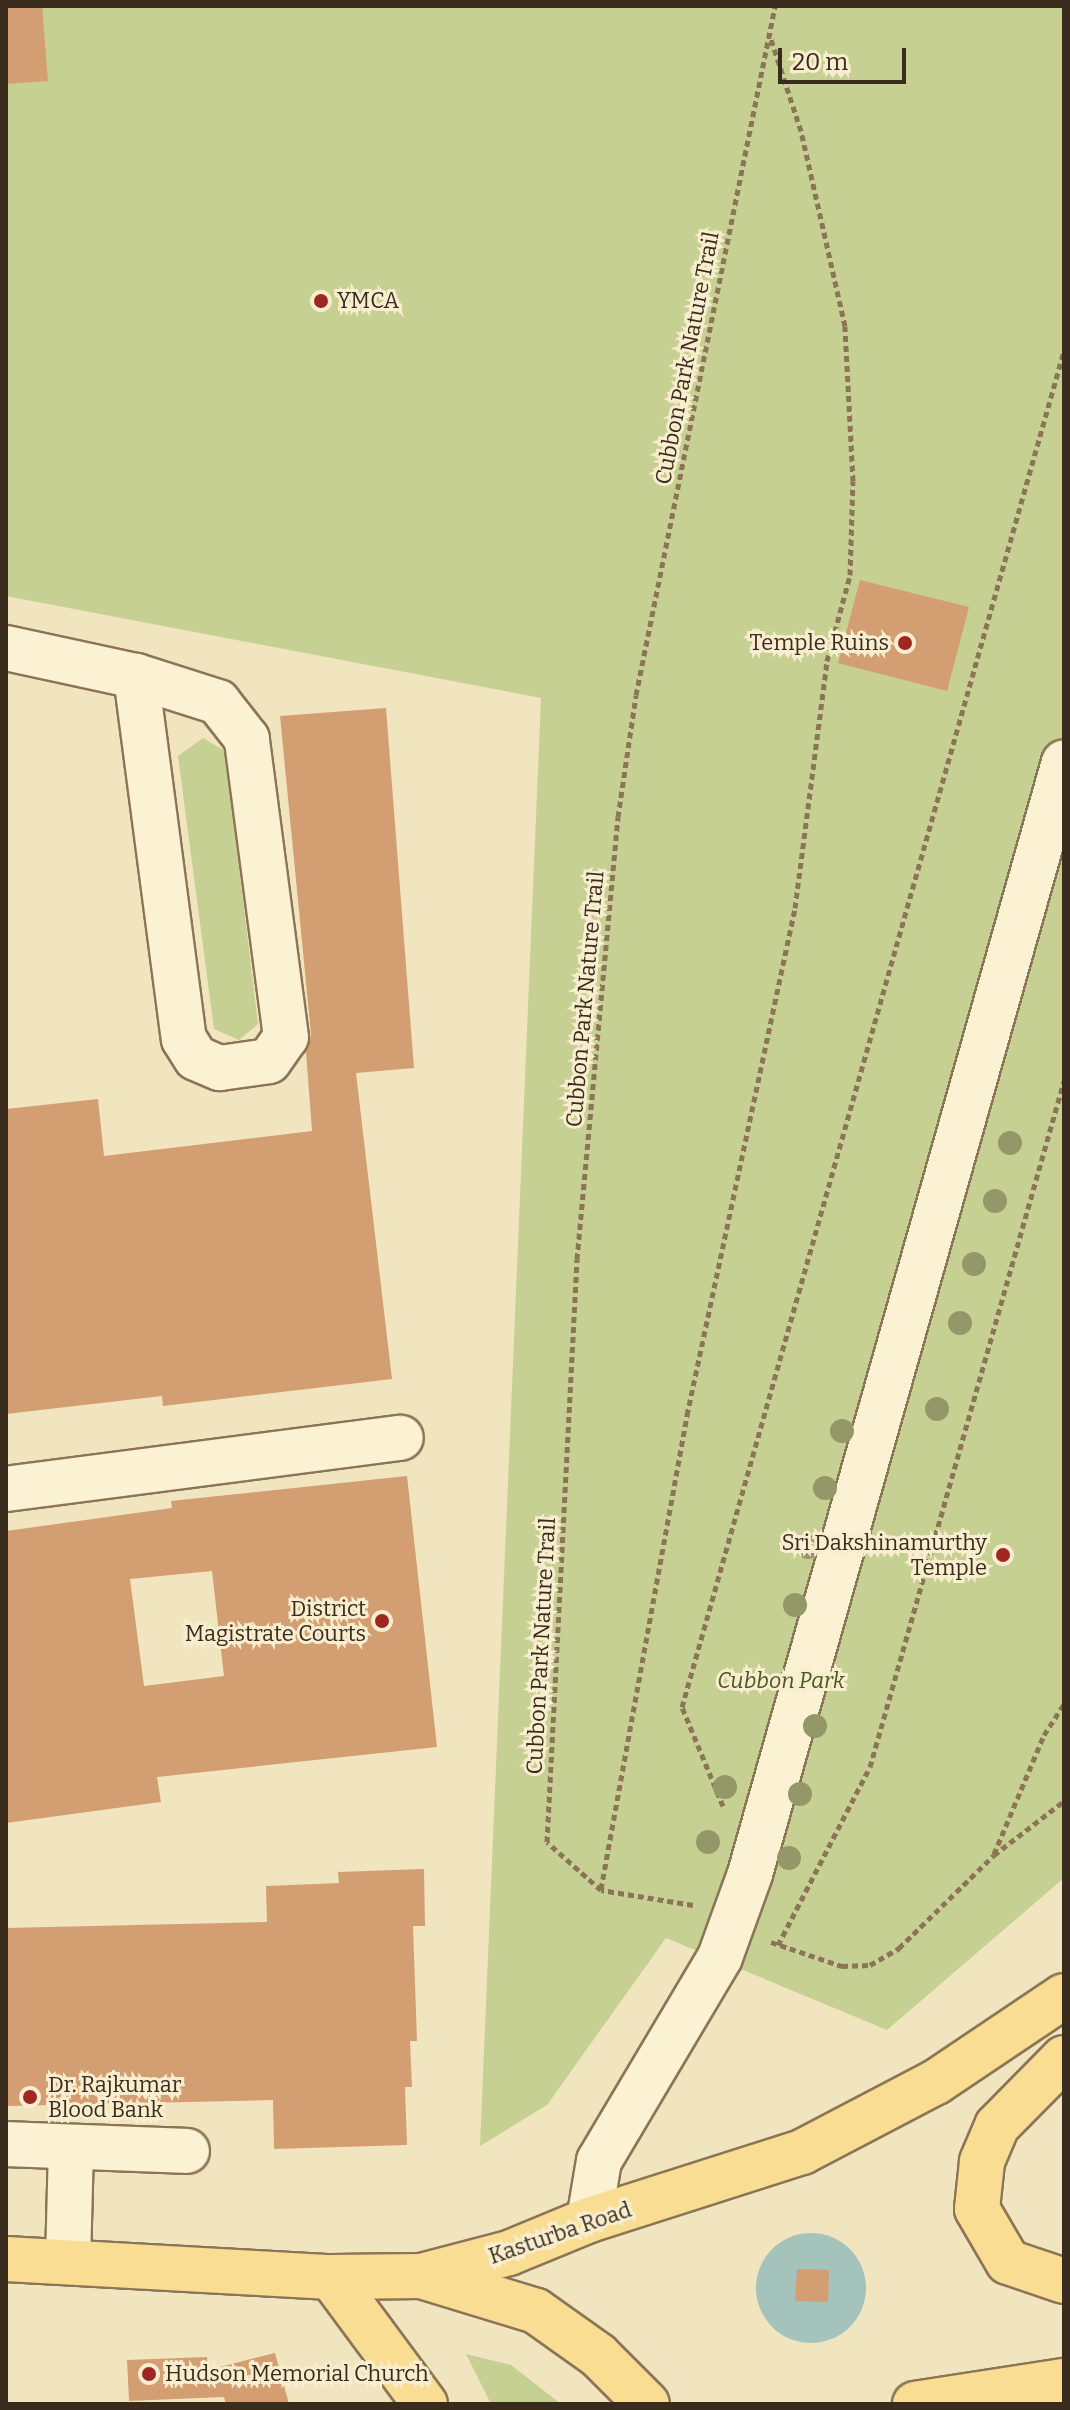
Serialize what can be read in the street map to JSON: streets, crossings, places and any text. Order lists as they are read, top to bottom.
{
  "streets": {
    "main road": ["Kasturba Road"],
    "path": ["Cubbon Park Nature Trail"]
  },
  "parks": ["Cubbon Park"],
  "places": [
    "YMCA",
    "Temple Ruins",
    "Sri Dakshinamurthy Temple",
    "District Magistrate Courts",
    "Dr. Rajkumar Blood Bank",
    "Hudson Memorial Church"
  ],
  "scale_bar": "20 m"
}
